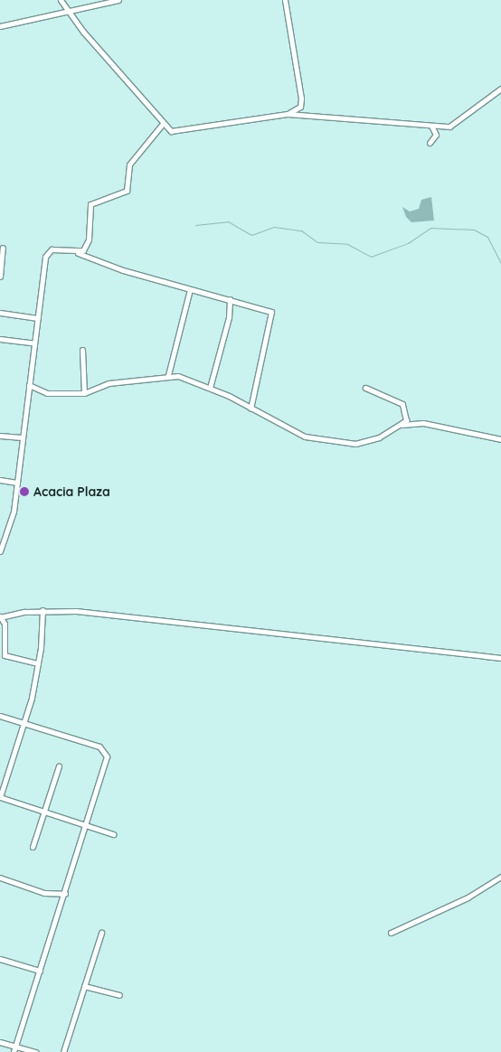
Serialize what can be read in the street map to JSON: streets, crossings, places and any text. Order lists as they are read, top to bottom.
{
  "places": ["Acacia Plaza"]
}
